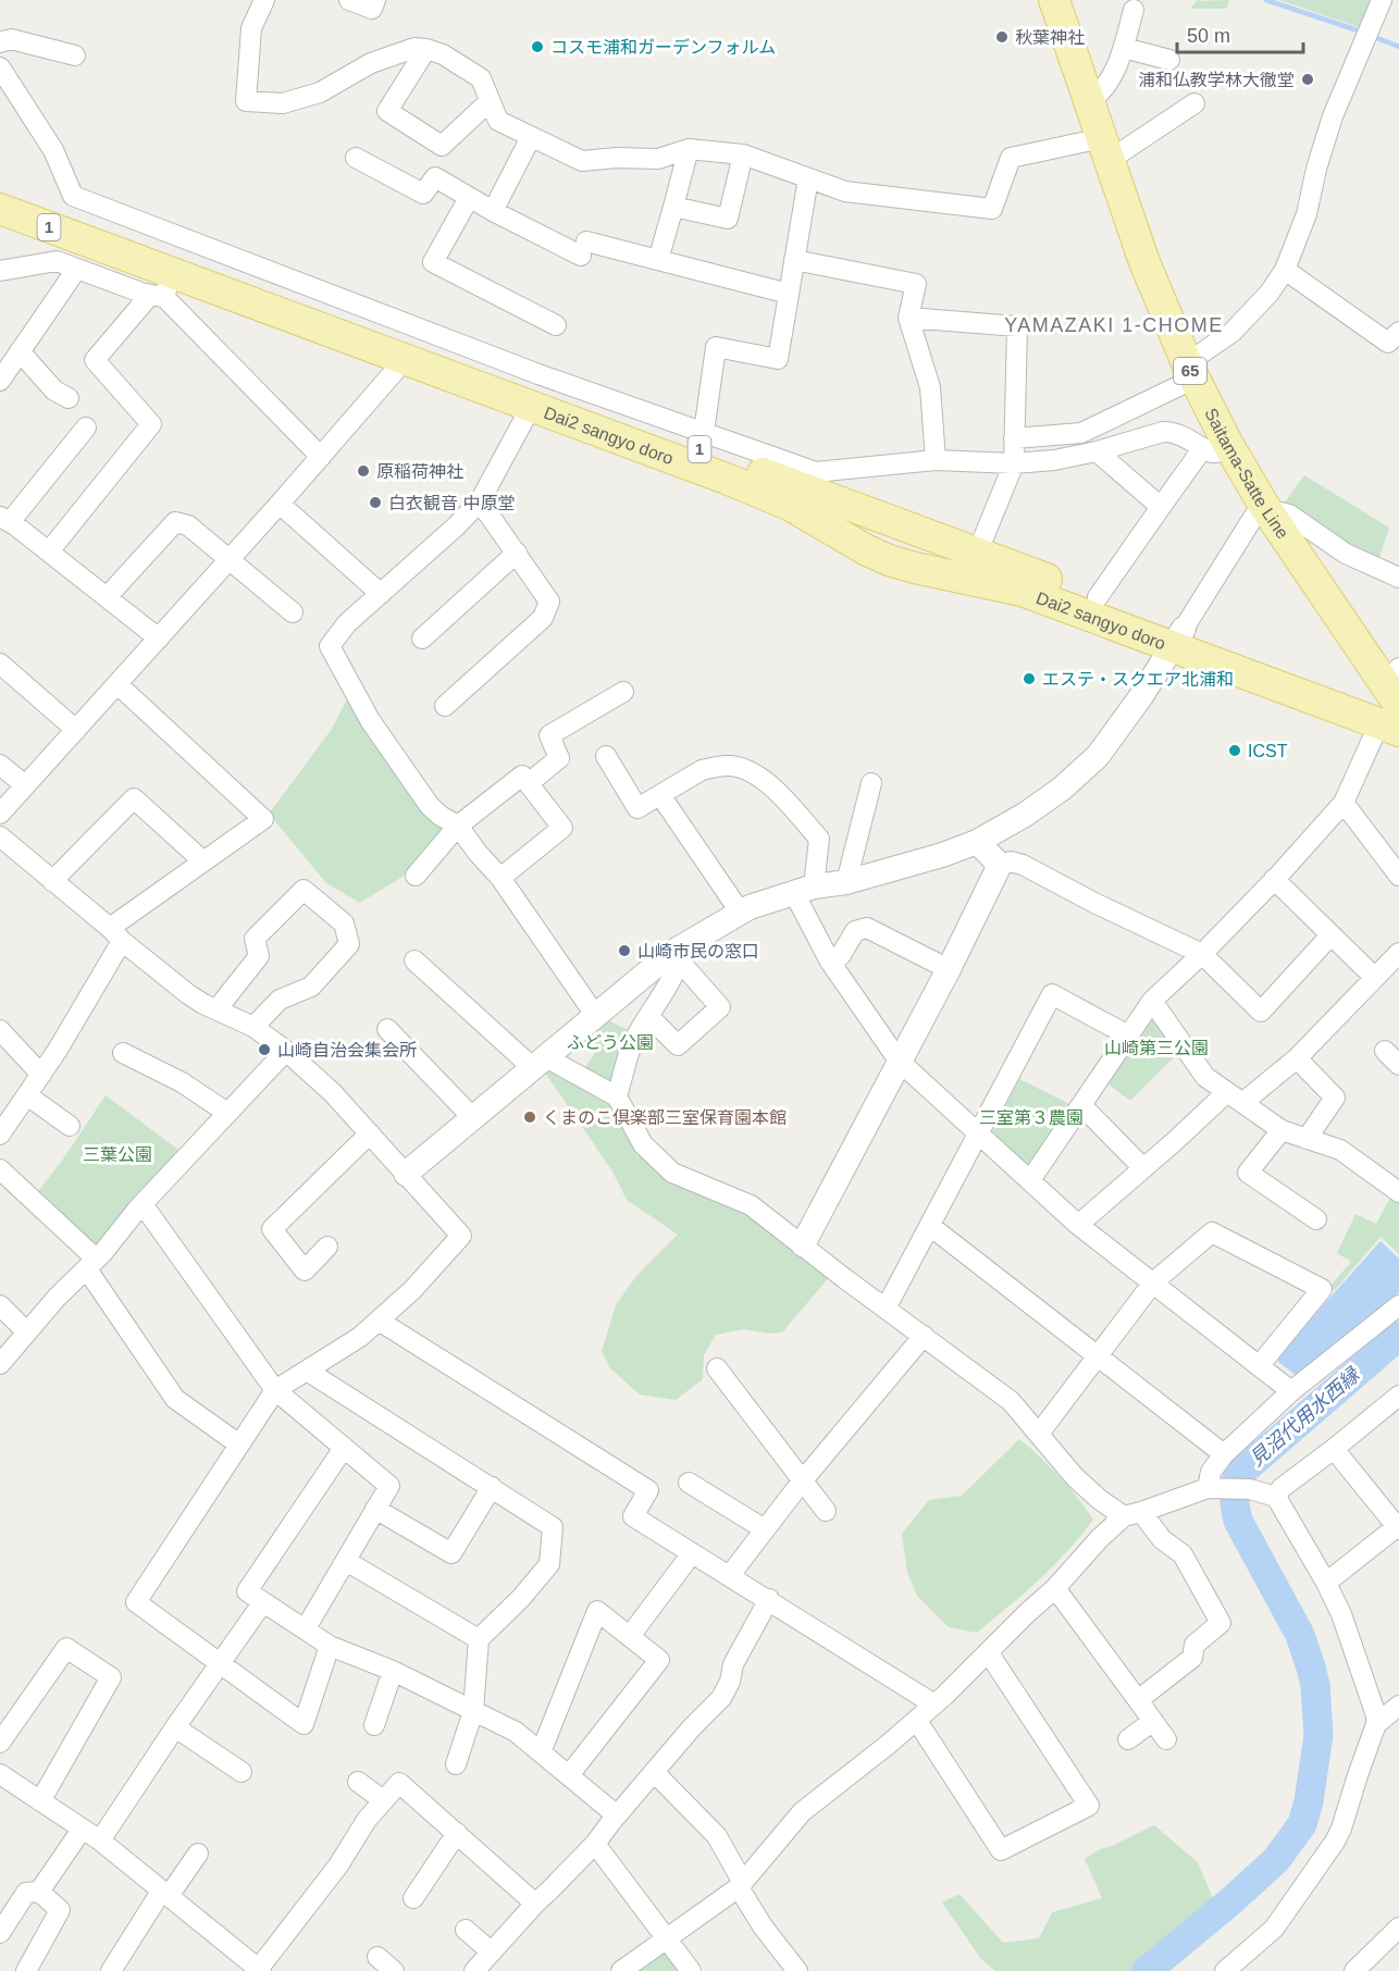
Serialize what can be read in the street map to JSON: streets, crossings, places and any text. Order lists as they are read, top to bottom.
{
  "streets": {
    "main road": [
      "1",
      "65",
      "Dai2 sangyo doro",
      "Saitama-Satte Line"
    ]
  },
  "crossings": [
    ["Dai2 sangyo doro", "Saitama-Satte Line"]
  ],
  "districts": ["YAMAZAKI 1-CHOME"],
  "water": ["見沼代用水西縁"],
  "parks": [
    "ふどう公園",
    "山崎第三公園",
    "三室第３農園",
    "三葉公園"
  ],
  "places": [
    "秋葉神社",
    "コスモ浦和ガーデンフォルム",
    "浦和仏教学林大徹堂",
    "原稲荷神社",
    "白衣観音 中原堂",
    "エステ・スクエア北浦和",
    "ICST",
    "山崎市民の窓口",
    "山崎自治会集会所",
    "くまのこ倶楽部三室保育園本館"
  ],
  "scale_bar": "50 m"
}
